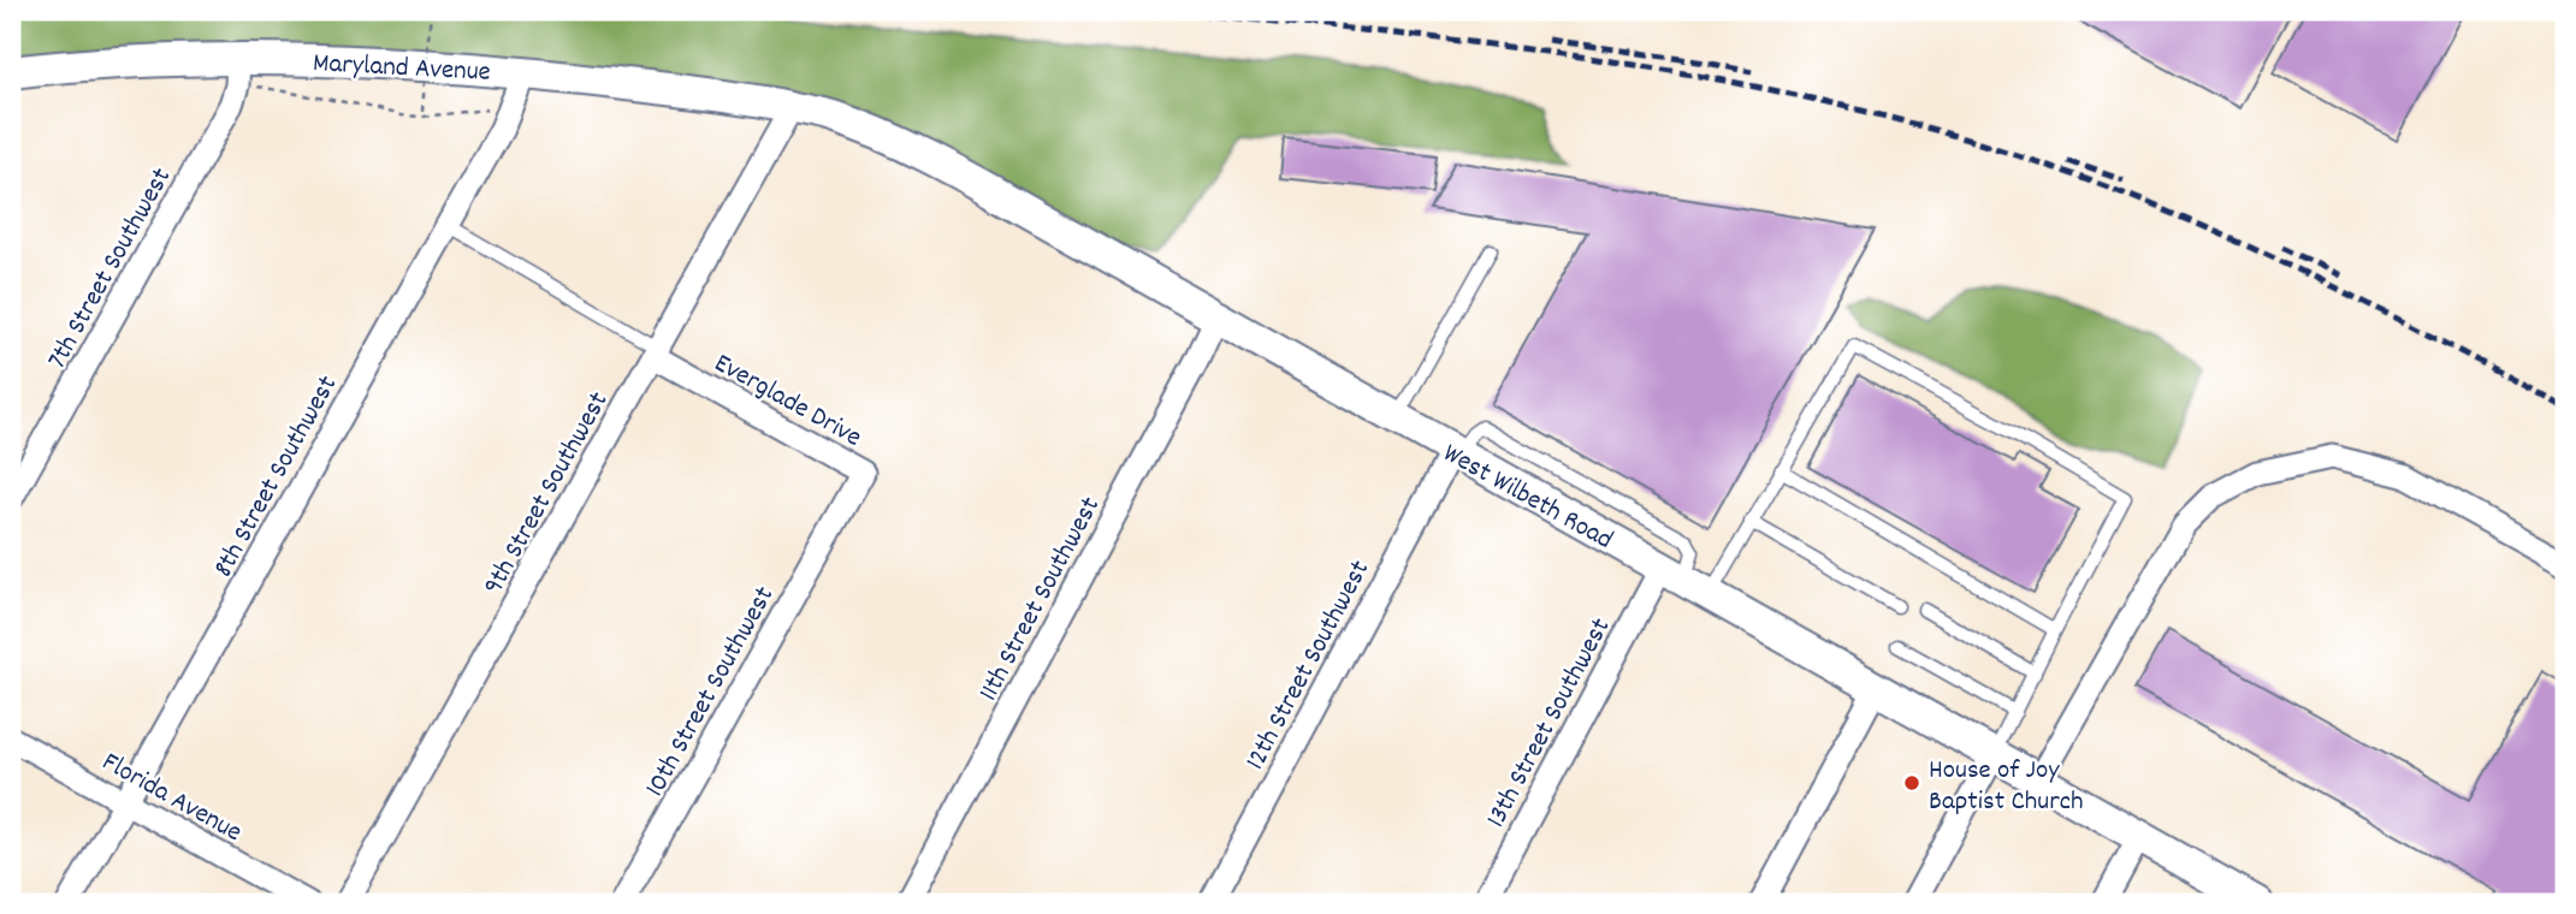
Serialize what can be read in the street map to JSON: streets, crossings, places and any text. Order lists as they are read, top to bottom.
{
  "streets": {
    "main road": ["Maryland Avenue", "West Wilbeth Road"],
    "street": [
      "7th Street Southwest",
      "Everglade Drive",
      "8th Street Southwest",
      "9th Street Southwest",
      "11th Street Southwest",
      "12th Street Southwest",
      "10th Street Southwest",
      "13th Street Southwest",
      "Florida Avenue"
    ]
  },
  "crossings": [
    ["Maryland Avenue", "7th Street Southwest"],
    ["Maryland Avenue", "8th Street Southwest"],
    ["Maryland Avenue", "9th Street Southwest"],
    ["Maryland Avenue", "West Wilbeth Road"],
    ["Everglade Drive", "9th Street Southwest"],
    ["Everglade Drive", "10th Street Southwest"],
    ["8th Street Southwest", "Florida Avenue"],
    ["9th Street Southwest", "West Wilbeth Road"],
    ["West Wilbeth Road", "11th Street Southwest"],
    ["West Wilbeth Road", "12th Street Southwest"],
    ["West Wilbeth Road", "13th Street Southwest"]
  ],
  "places": ["House of Joy Baptist Church"]
}
